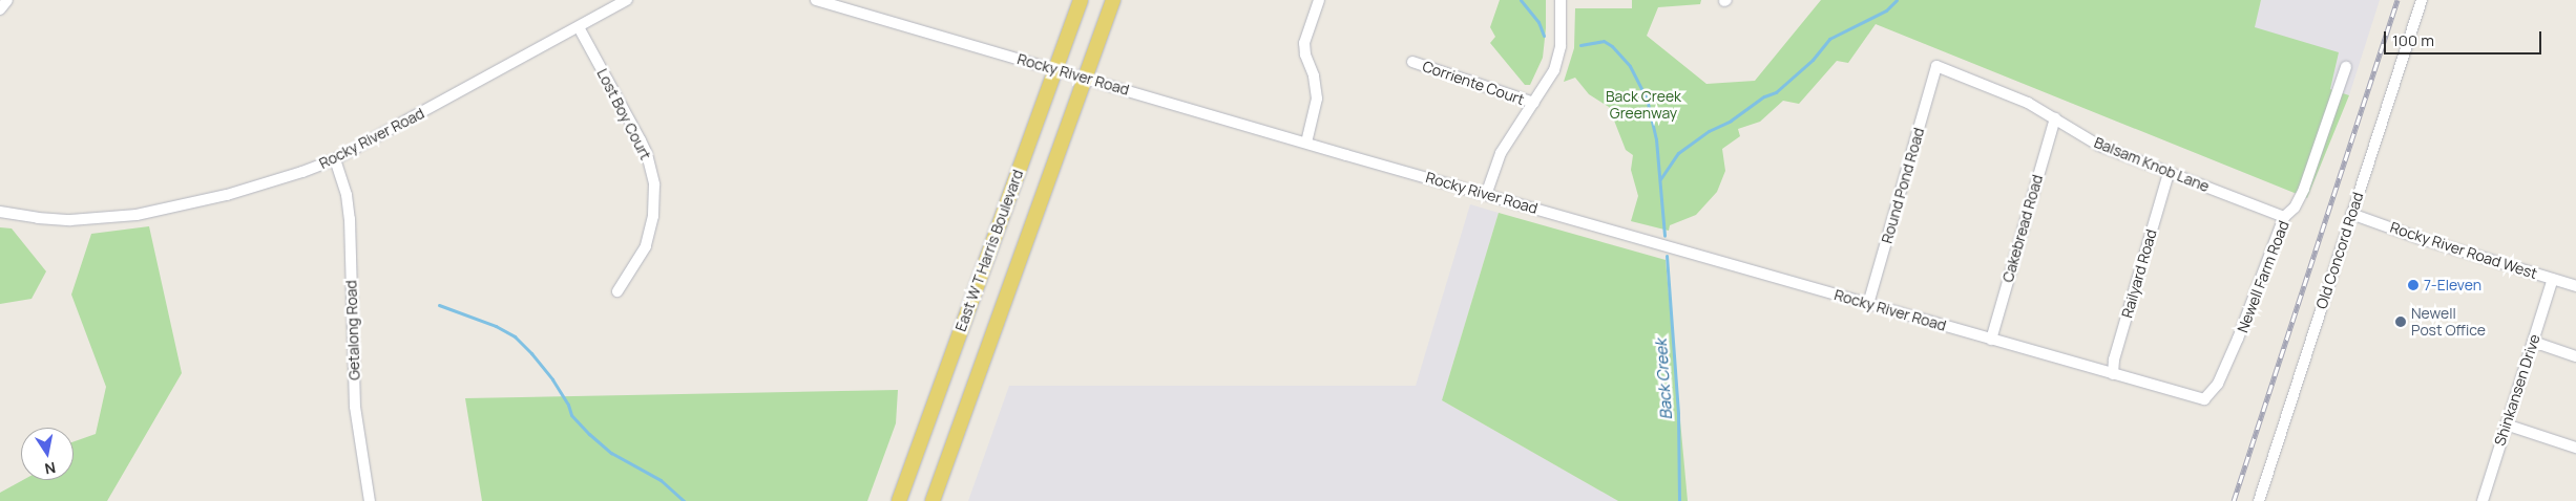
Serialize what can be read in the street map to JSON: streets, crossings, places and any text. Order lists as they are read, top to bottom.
{
  "streets": {
    "main road": ["East W T Harris Boulevard"],
    "street": [
      "Rocky River Road",
      "Corriente Court",
      "Lost Boy Court",
      "Balsam Knob Lane",
      "Round Pond Road",
      "Cakebread Road",
      "Old Concord Road",
      "Rocky River Road West",
      "Railyard Road",
      "Newell Farm Road",
      "Getalong Road",
      "Shinkansen Drive"
    ]
  },
  "crossings": [
    ["Rocky River Road", "Lost Boy Court"],
    ["Rocky River Road", "Round Pond Road"],
    ["Rocky River Road", "Cakebread Road"],
    ["Rocky River Road", "East W T Harris Boulevard"],
    ["Rocky River Road", "Railyard Road"],
    ["Rocky River Road", "Newell Farm Road"],
    ["Rocky River Road", "Getalong Road"],
    ["Balsam Knob Lane", "Round Pond Road"],
    ["Balsam Knob Lane", "Cakebread Road"],
    ["Balsam Knob Lane", "Railyard Road"],
    ["Balsam Knob Lane", "Newell Farm Road"],
    ["Old Concord Road", "Rocky River Road West"],
    ["Rocky River Road West", "Shinkansen Drive"]
  ],
  "water": ["Back Creek"],
  "parks": ["Back Creek Greenway"],
  "places": ["7-Eleven", "Newell Post Office"],
  "scale_bar": "100 m",
  "north": "bottom"
}
